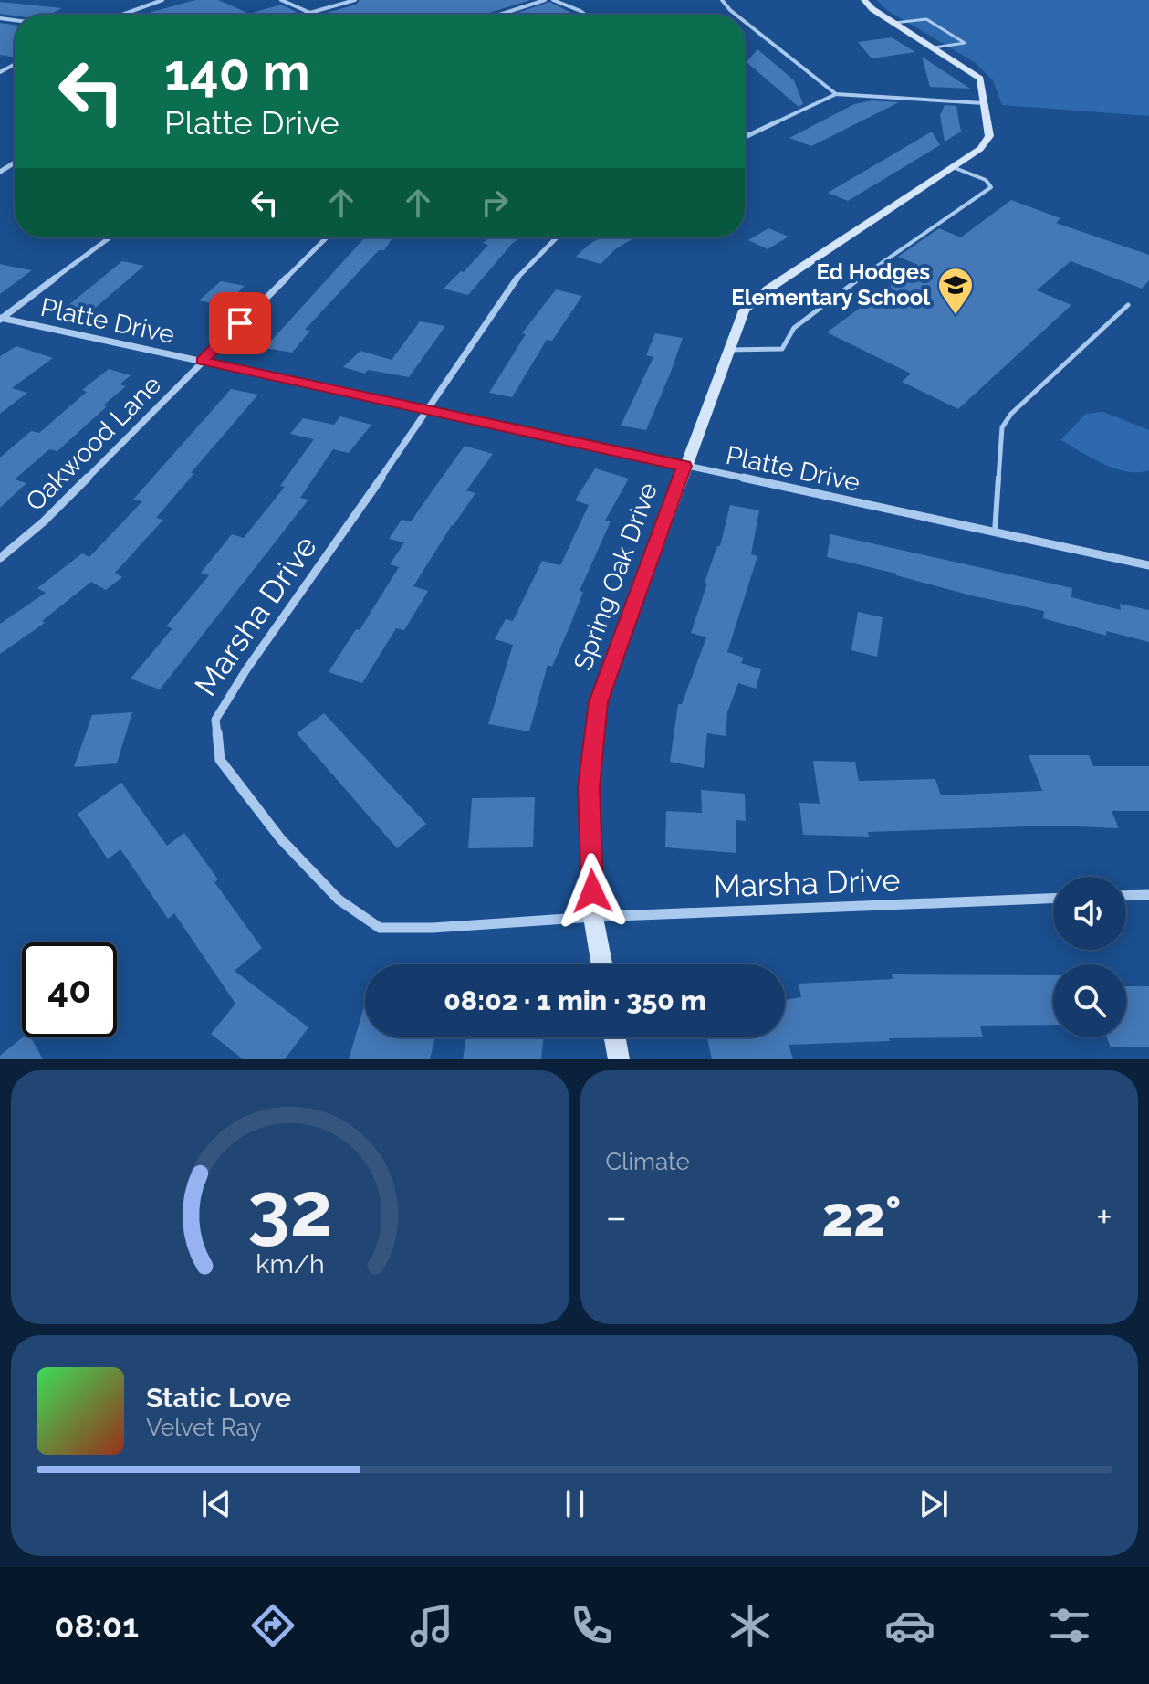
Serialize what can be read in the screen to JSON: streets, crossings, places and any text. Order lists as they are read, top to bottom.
{
  "streets": {
    "street": [
      "Platte Drive",
      "Oakwood Lane",
      "Spring Oak Drive",
      "Marsha Drive"
    ]
  },
  "crossings": [
    ["Platte Drive", "Oakwood Lane"],
    ["Platte Drive", "Spring Oak Drive"],
    ["Platte Drive", "Marsha Drive"],
    ["Spring Oak Drive", "Marsha Drive"]
  ],
  "places": {
    "school or university": ["Ed Hodges Elementary School"]
  },
  "page": {
    "turn": ["140 m", "Platte Drive"],
    "limit": "40",
    "trip": "08:02 · 1 min · 350 m",
    "tile": "Climate",
    "heat": ["−", "22°", "+"],
    "song": ["Static Love", "Velvet Ray"],
    "tabs": "08:01",
    "gauge": ["32", "km/h"]
  }
}
